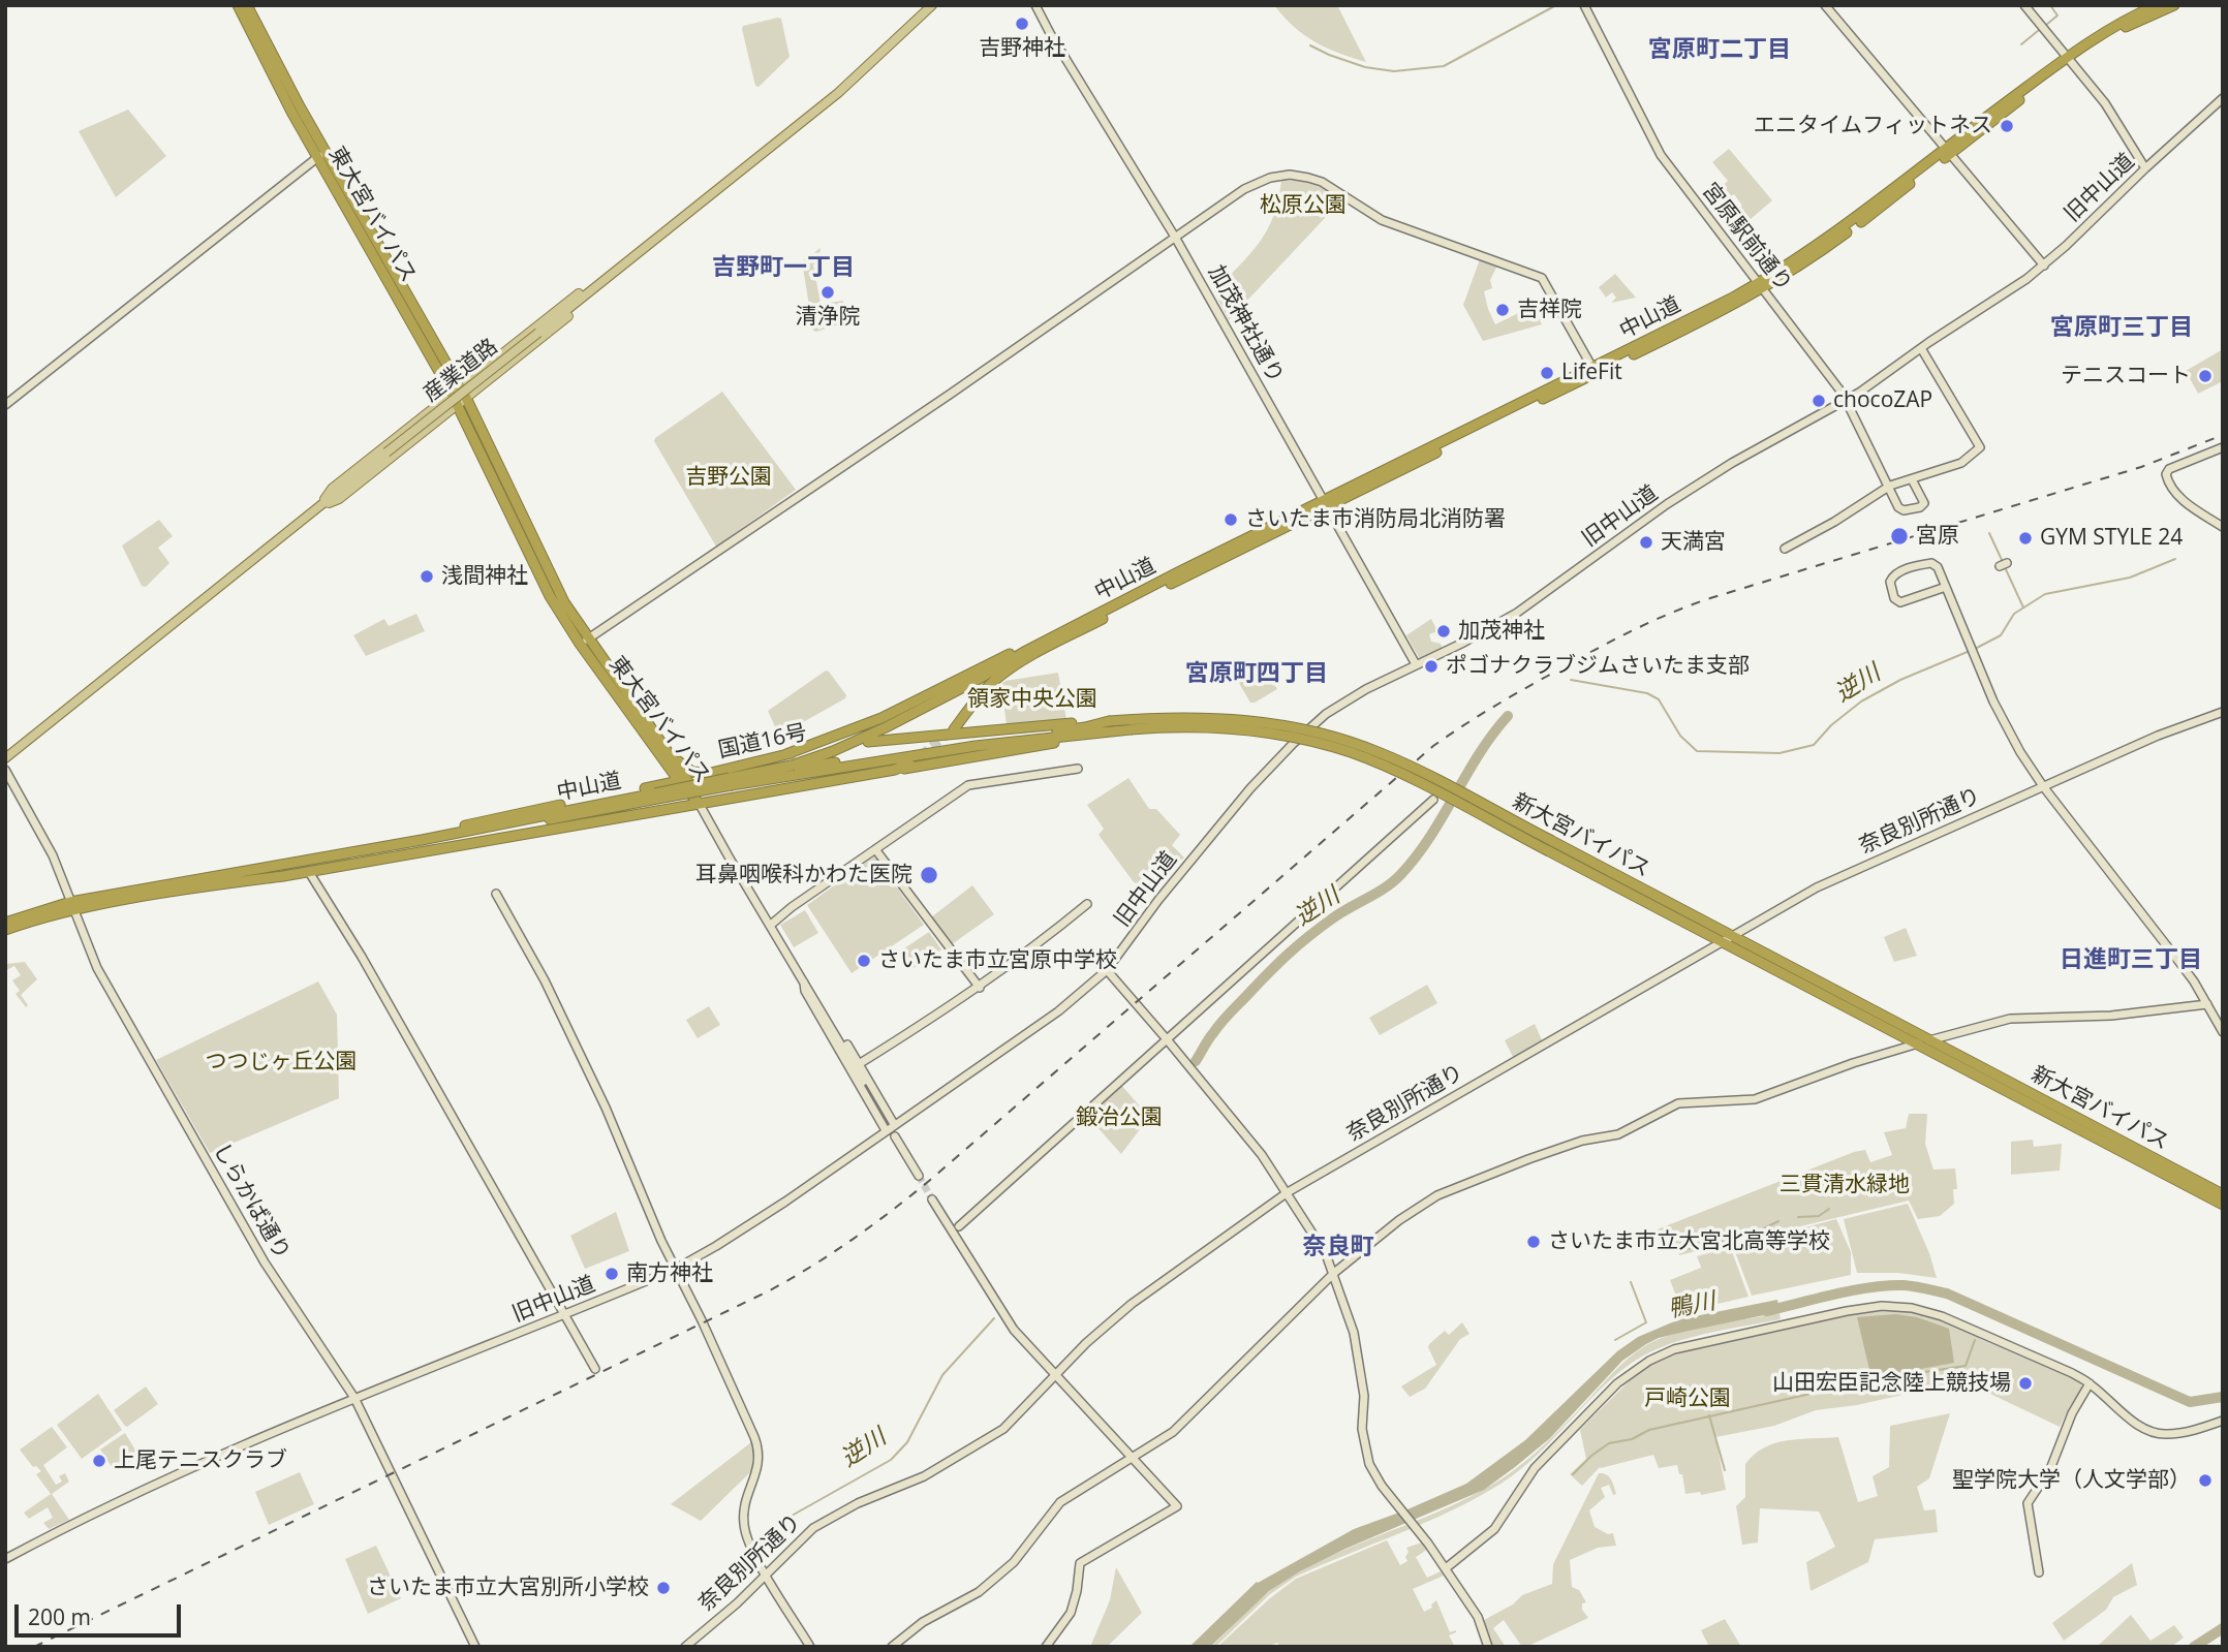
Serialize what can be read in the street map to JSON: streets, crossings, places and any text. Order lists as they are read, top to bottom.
{
  "streets": {
    "highway": [
      "東大宮バイパス",
      "中山道",
      "国道16号",
      "新大宮バイパス"
    ],
    "main road": ["産業道路"],
    "street": [
      "旧中山道",
      "宮原駅前通り",
      "加茂神社通り",
      "奈良別所通り",
      "しらかば通り"
    ]
  },
  "crossings": [
    ["旧中山道", "宮原駅前通り"],
    ["旧中山道", "加茂神社通り"],
    ["旧中山道", "しらかば通り"],
    ["東大宮バイパス", "中山道"],
    ["東大宮バイパス", "国道16号"],
    ["宮原駅前通り", "中山道"],
    ["中山道", "加茂神社通り"],
    ["中山道", "新大宮バイパス"],
    ["中山道", "しらかば通り"],
    ["奈良別所通り", "新大宮バイパス"]
  ],
  "districts": [
    "宮原町二丁目",
    "吉野町一丁目",
    "宮原町三丁目",
    "宮原町四丁目",
    "日進町三丁目",
    "奈良町"
  ],
  "water": ["逆川", "鴨川"],
  "parks": [
    "松原公園",
    "吉野公園",
    "領家中央公園",
    "つつじヶ丘公園",
    "鍛冶公園",
    "三貫清水緑地",
    "戸崎公園"
  ],
  "places": [
    "吉野神社",
    "エニタイムフィットネス",
    "清浄院",
    "吉祥院",
    "LifeFit",
    "テニスコート",
    "chocoZAP",
    "さいたま市消防局北消防署",
    "宮原",
    "GYM STYLE 24",
    "天満宮",
    "浅間神社",
    "加茂神社",
    "ポゴナクラブジムさいたま支部",
    "耳鼻咽喉科かわた医院",
    "さいたま市立宮原中学校",
    "さいたま市立大宮北高等学校",
    "南方神社",
    "山田宏臣記念陸上競技場",
    "上尾テニスクラブ",
    "聖学院大学（人文学部）",
    "さいたま市立大宮別所小学校"
  ],
  "scale_bar": "200 m"
}
